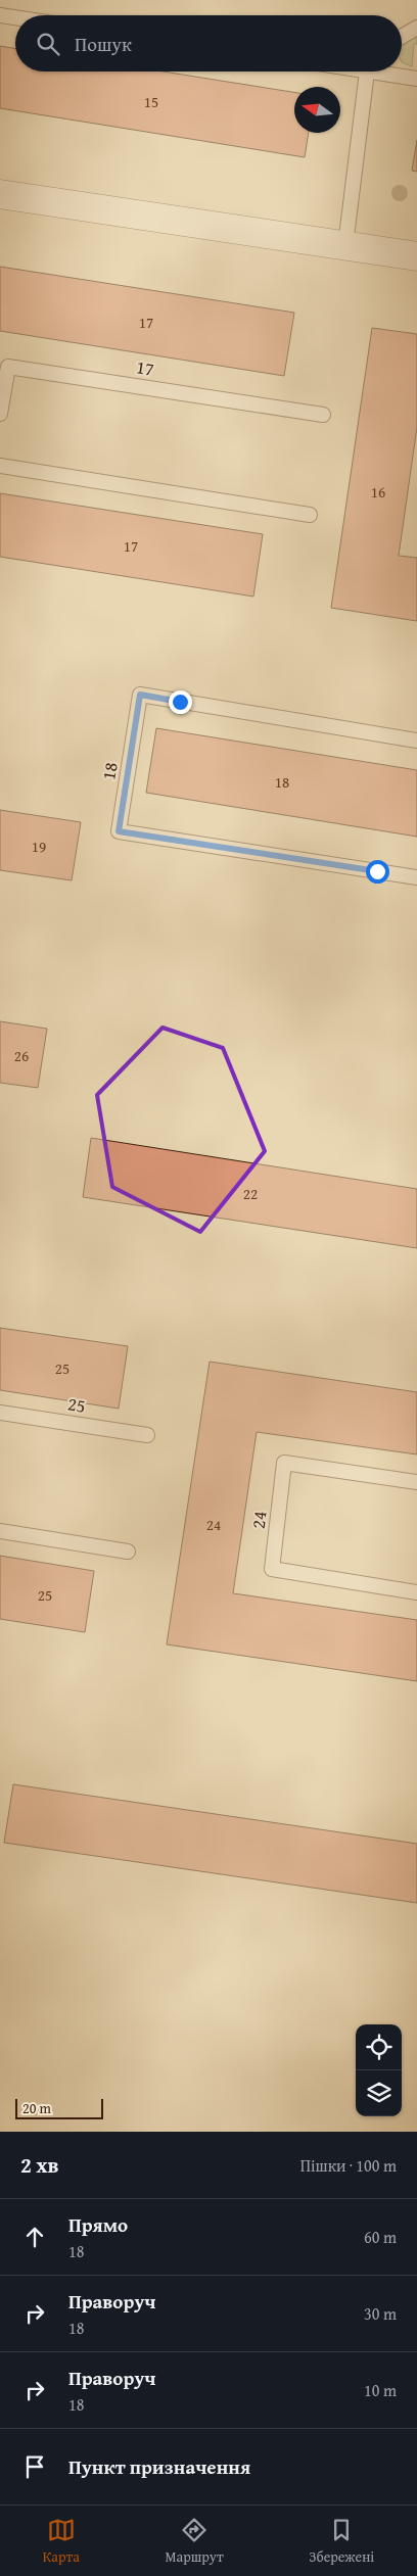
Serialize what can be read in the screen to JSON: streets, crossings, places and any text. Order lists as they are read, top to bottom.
{
  "streets": {
    "lane": [
      "17",
      "18",
      "25",
      "24"
    ]
  },
  "house_numbers": [
    "15",
    "17",
    "16",
    "17",
    "18",
    "19",
    "26",
    "22",
    "25",
    "24",
    "25"
  ],
  "scale_bar": "20 m",
  "north": "left",
  "page": {
    "search": "Пошук",
    "scale": "20 m",
    "heading": ["2 хв", "Пішки · 100 m"],
    "list": [
      ["Прямо", "18", "60 m"],
      ["Праворуч", "18", "30 m"],
      ["Праворуч", "18", "10 m"],
      "Пункт призначення"
    ],
    "nav": ["Карта", "Маршрут", "Збережені"]
  }
}
